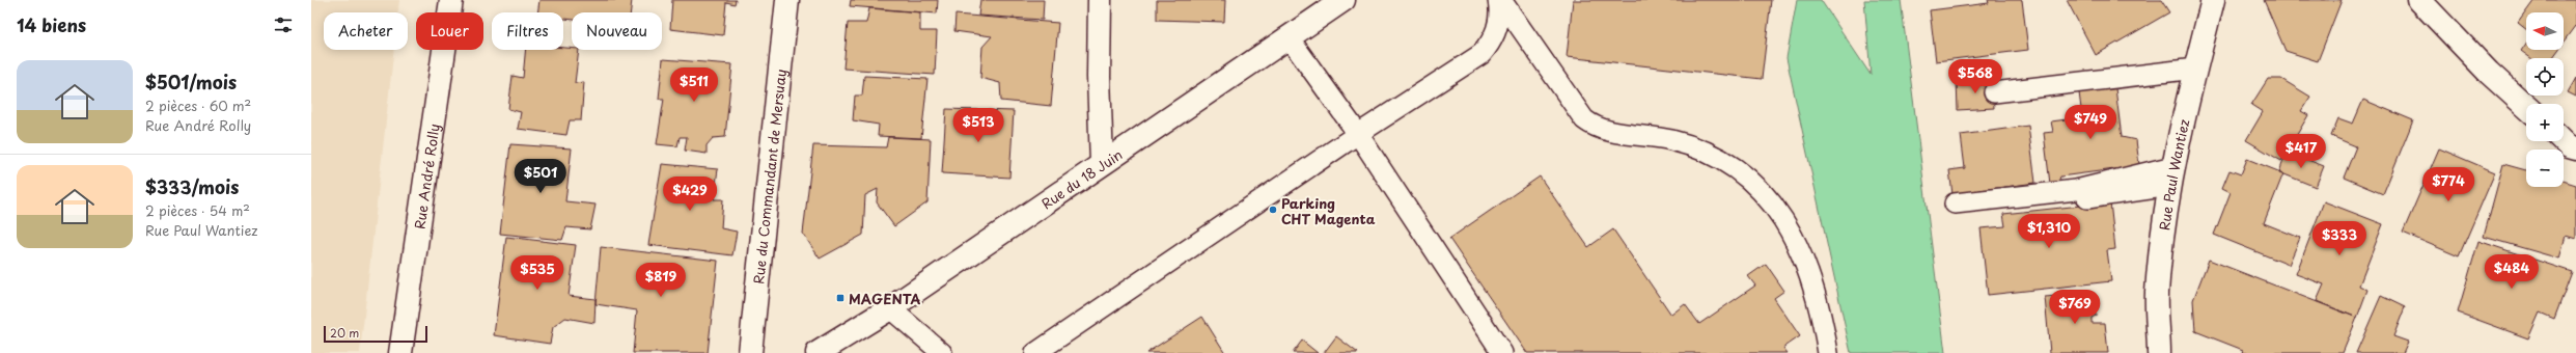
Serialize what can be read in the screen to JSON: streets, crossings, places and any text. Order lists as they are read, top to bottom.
{
  "streets": {
    "street": [
      "Rue Paul Wantiez",
      "Rue André Rolly",
      "Rue du Commandant de Mersuay",
      "Rue du 18 Juin"
    ]
  },
  "places": {
    "other": ["Parking CHT Magenta"],
    "transit": ["MAGENTA"]
  },
  "scale_bar": "20 m",
  "north": "left",
  "page": {
    "heading": "14 biens",
    "map_buttons": ["+", "−"],
    "chip": [
      "Acheter",
      "Louer",
      "Filtres",
      "Nouveau"
    ],
    "list": [
      {
        "name": "$501/mois",
        "note": "2 pièces · 60 m² · Rue André Rolly"
      },
      {
        "name": "$333/mois",
        "note": "2 pièces · 54 m² · Rue Paul Wantiez"
      }
    ],
    "price": [
      "$568",
      "$511",
      "$749",
      "$513",
      "$417",
      "$501",
      "$774",
      "$429",
      "$1,310",
      "$333",
      "$484",
      "$535",
      "$819",
      "$769"
    ],
    "scale": "20 m"
  }
}
